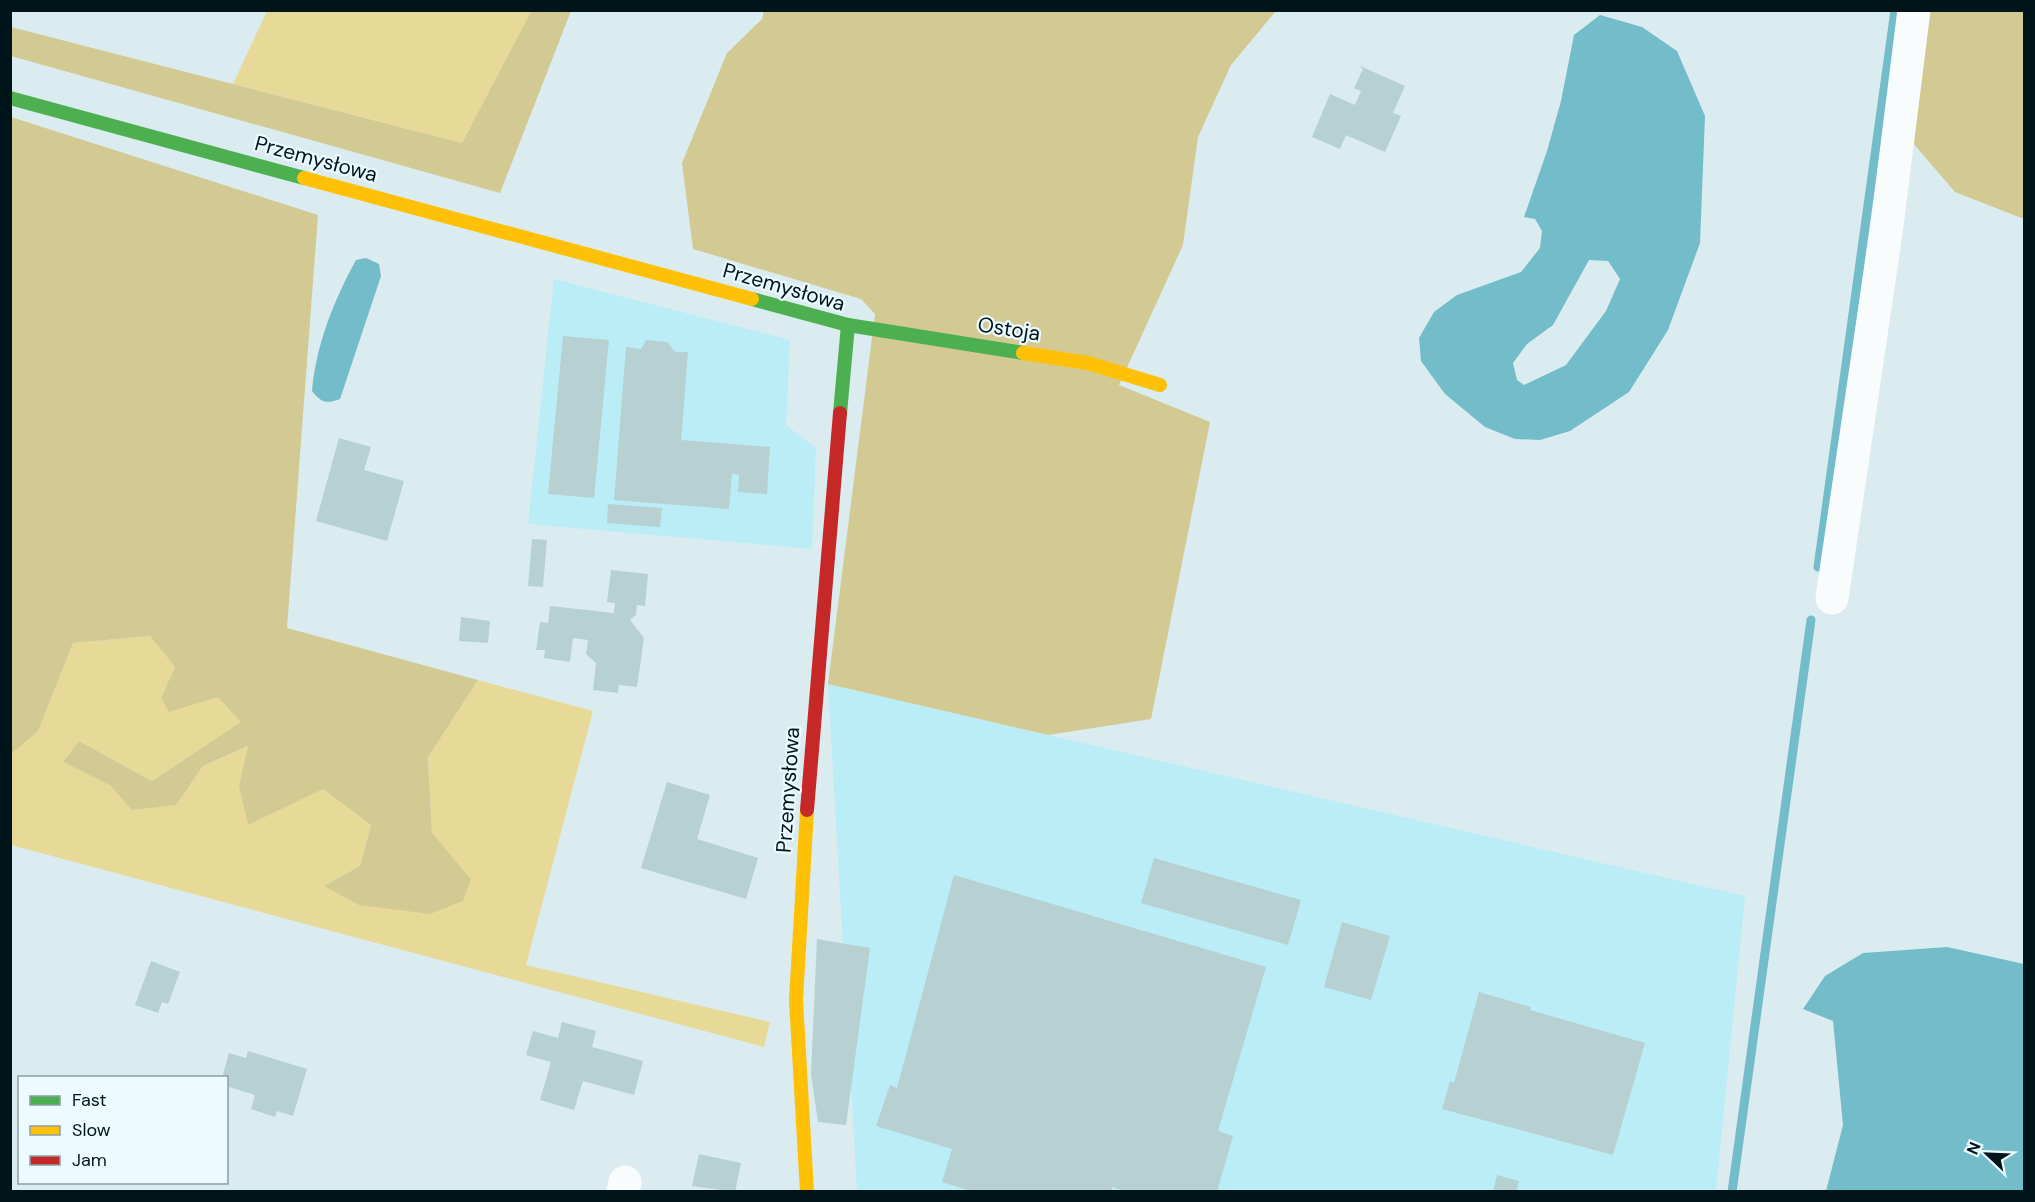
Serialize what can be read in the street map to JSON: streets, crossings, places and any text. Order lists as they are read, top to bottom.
{
  "streets": {
    "street": ["Przemysłowa", "Ostoja"]
  },
  "crossings": [
    ["Przemysłowa", "Ostoja"]
  ],
  "legend": ["Fast", "Slow", "Jam"],
  "north": "top left"
}
